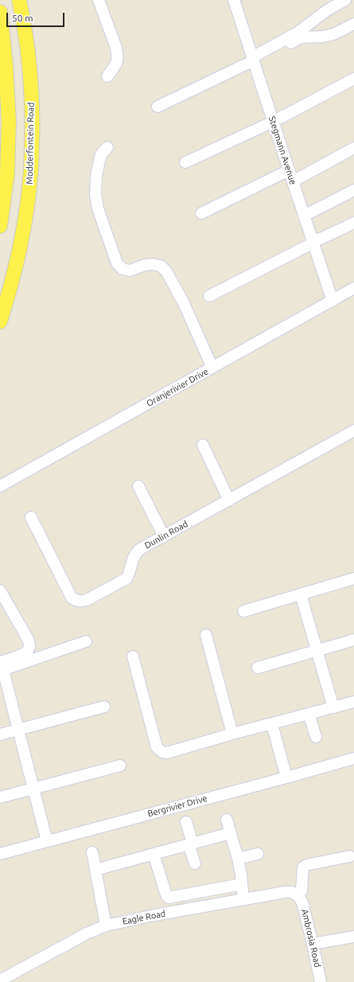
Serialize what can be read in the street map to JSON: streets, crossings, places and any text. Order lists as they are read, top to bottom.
{
  "streets": {
    "main road": ["Modderfontein Road"],
    "street": [
      "Stegmann Avenue",
      "Oranjerivier Drive",
      "Dunlin Road",
      "Bergrivier Drive",
      "Eagle Road",
      "Ambrosia Road"
    ]
  },
  "crossings": [
    ["Stegmann Avenue", "Oranjerivier Drive"],
    ["Eagle Road", "Ambrosia Road"]
  ],
  "scale_bar": "50 m"
}
